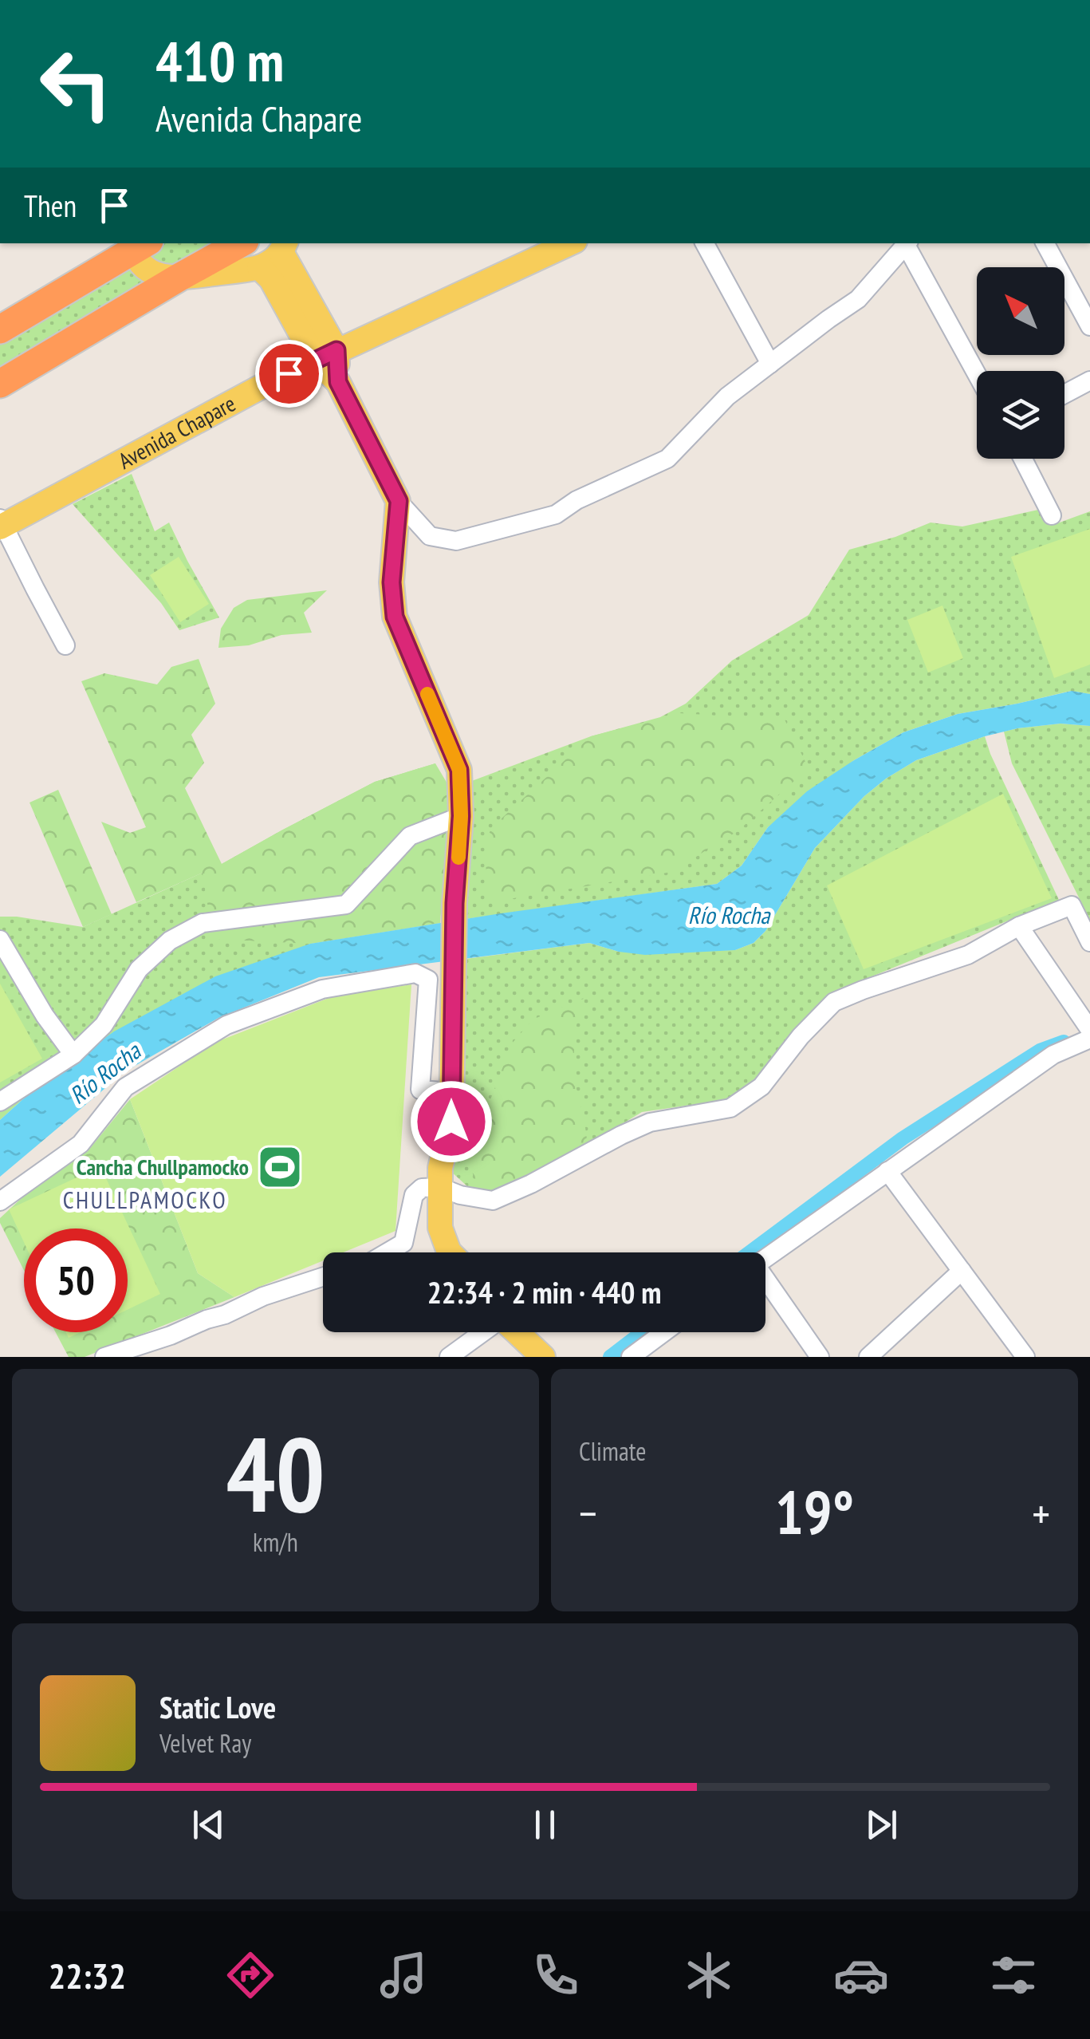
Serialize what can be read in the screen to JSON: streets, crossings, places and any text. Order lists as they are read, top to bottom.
{
  "streets": {
    "main road": ["Avenida Chapare"]
  },
  "districts": ["CHULLPAMOCKO"],
  "water": ["Río Rocha"],
  "places": {
    "sports": ["Cancha Chullpamocko"]
  },
  "north": "top left",
  "page": {
    "turn": ["410 m", "Avenida Chapare"],
    "then": "Then",
    "limit": "50",
    "trip": "22:34 · 2 min · 440 m",
    "tile": [
      ["40", "km/h"],
      "Climate"
    ],
    "heat": ["−", "19°", "+"],
    "song": ["Static Love", "Velvet Ray"],
    "tabs": "22:32"
  }
}
